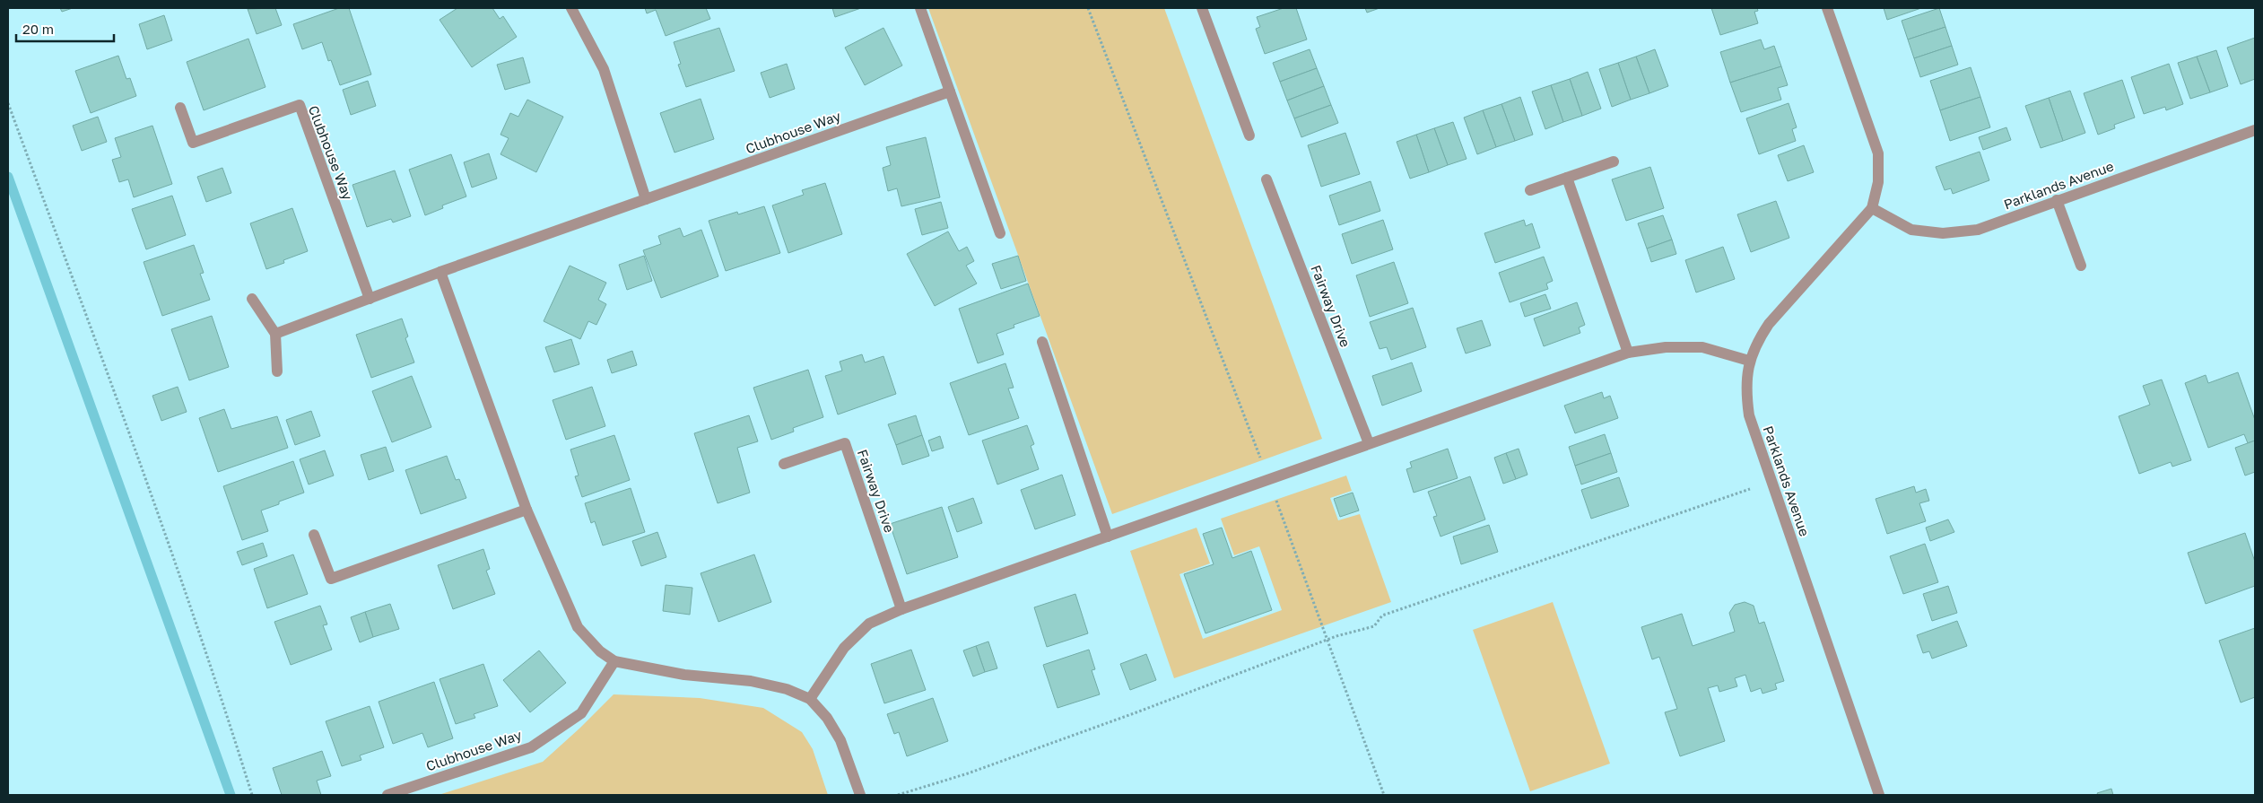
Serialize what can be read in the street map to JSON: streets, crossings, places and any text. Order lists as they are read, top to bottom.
{
  "streets": {
    "street": ["Clubhouse Way", "Parklands Avenue", "Fairway Drive"]
  },
  "scale_bar": "20 m"
}
